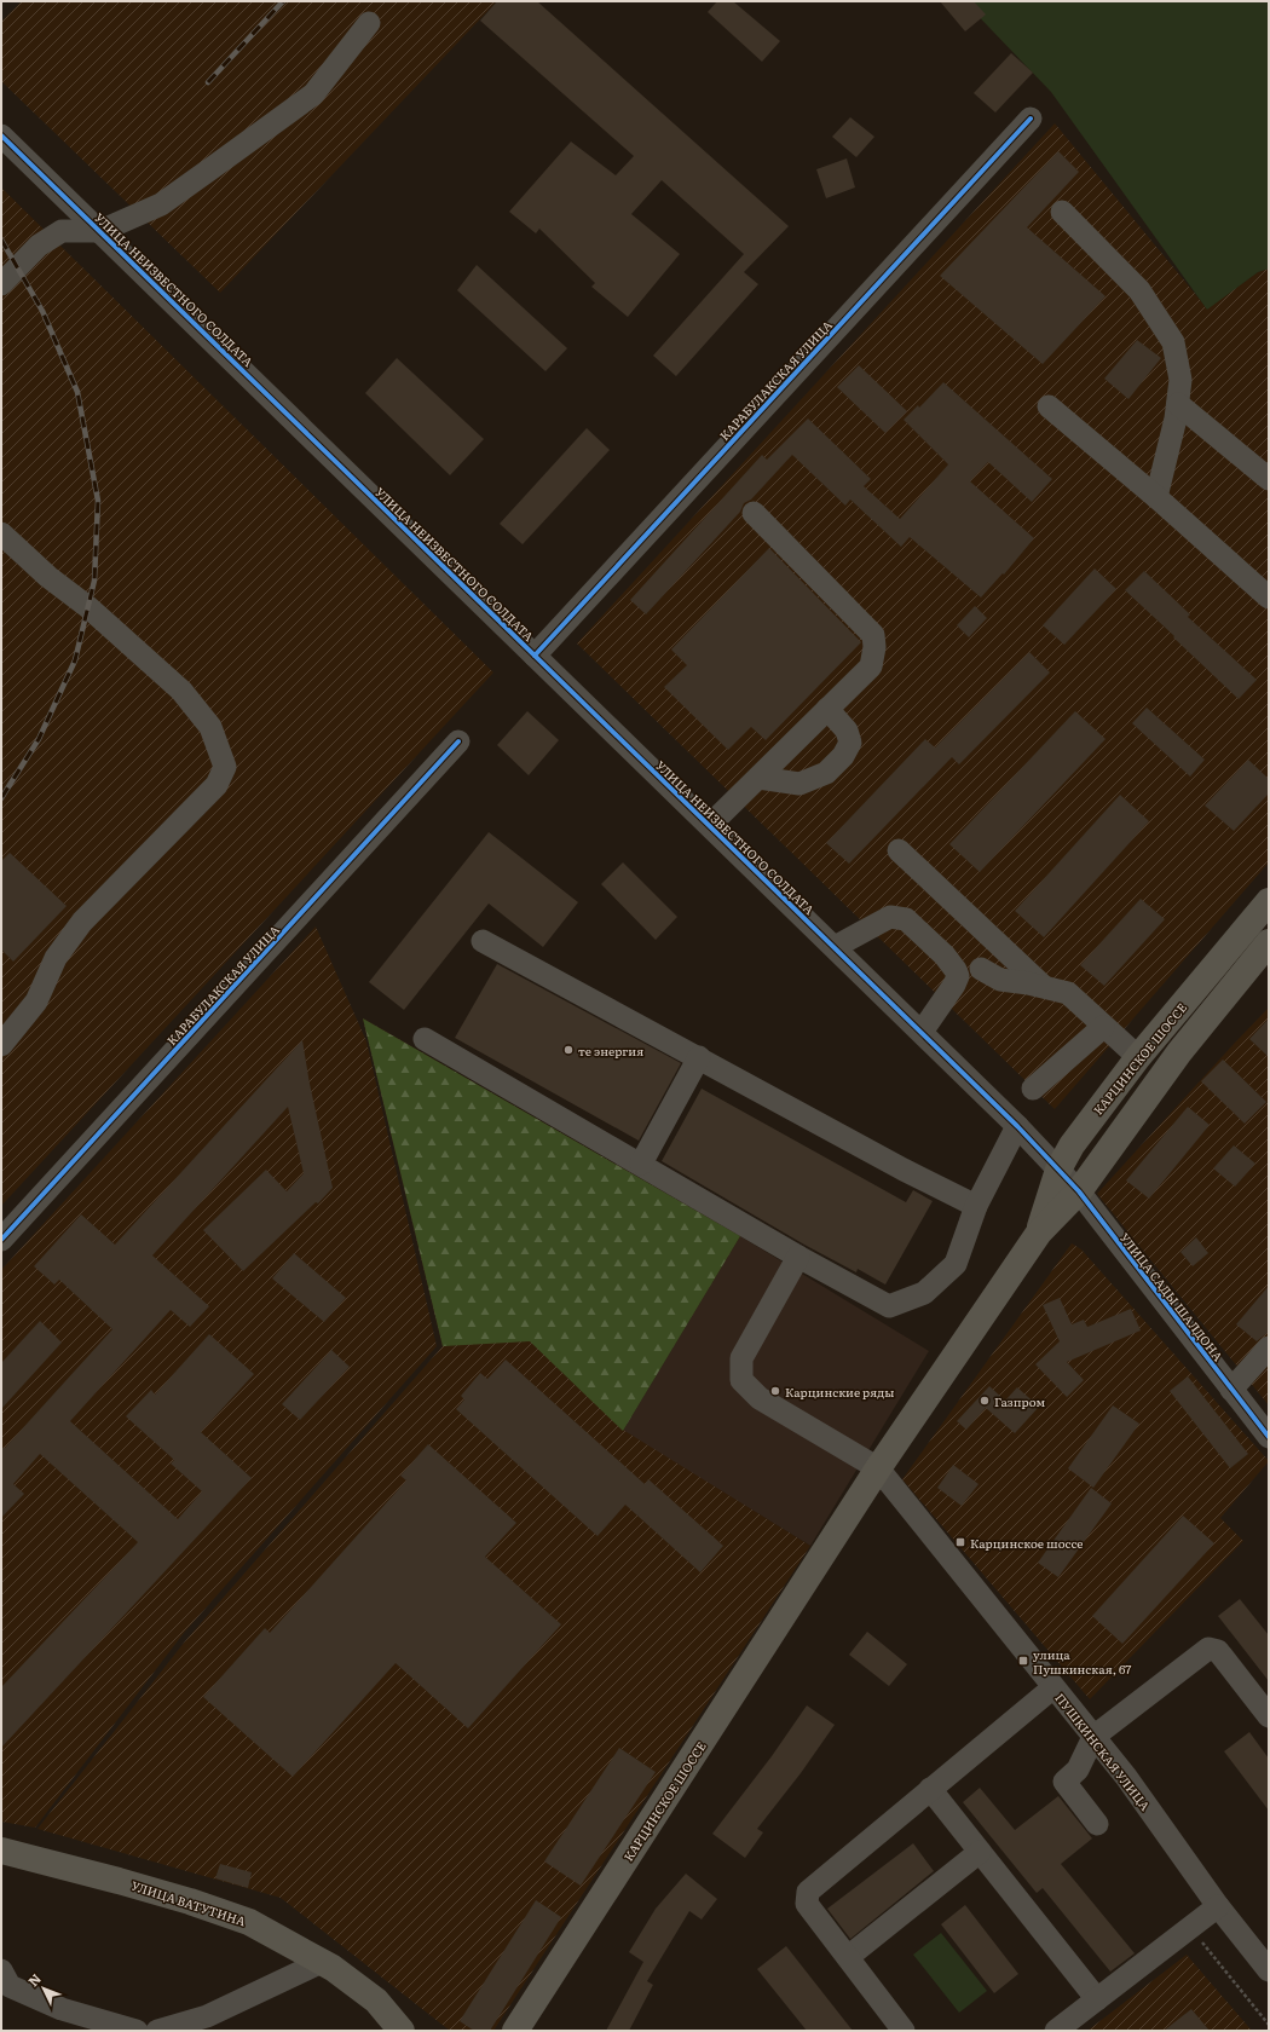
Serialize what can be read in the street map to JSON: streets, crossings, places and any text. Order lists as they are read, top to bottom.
{
  "streets": {
    "main road": ["КАРЦИНСКОЕ ШОССЕ", "УЛИЦА ВАТУТИНА"],
    "street": [
      "УЛИЦА НЕИЗВЕСТНОГО СОЛДАТА",
      "КАРАБУЛАКСКАЯ УЛИЦА",
      "УЛИЦА САДЫ ШАЛДОНА",
      "ПУШКИНСКАЯ УЛИЦА"
    ]
  },
  "crossings": [
    ["УЛИЦА НЕИЗВЕСТНОГО СОЛДАТА", "КАРАБУЛАКСКАЯ УЛИЦА"],
    ["УЛИЦА НЕИЗВЕСТНОГО СОЛДАТА", "КАРЦИНСКОЕ ШОССЕ"],
    ["УЛИЦА НЕИЗВЕСТНОГО СОЛДАТА", "УЛИЦА САДЫ ШАЛДОНА"],
    ["КАРЦИНСКОЕ ШОССЕ", "УЛИЦА САДЫ ШАЛДОНА"],
    ["КАРЦИНСКОЕ ШОССЕ", "ПУШКИНСКАЯ УЛИЦА"]
  ],
  "places": {
    "other": ["те энергия", "Карцинские ряды", "Газпром"],
    "transit": ["Карцинское шоссе", "улица Пушкинская, 67"]
  },
  "north": "top left"
}
